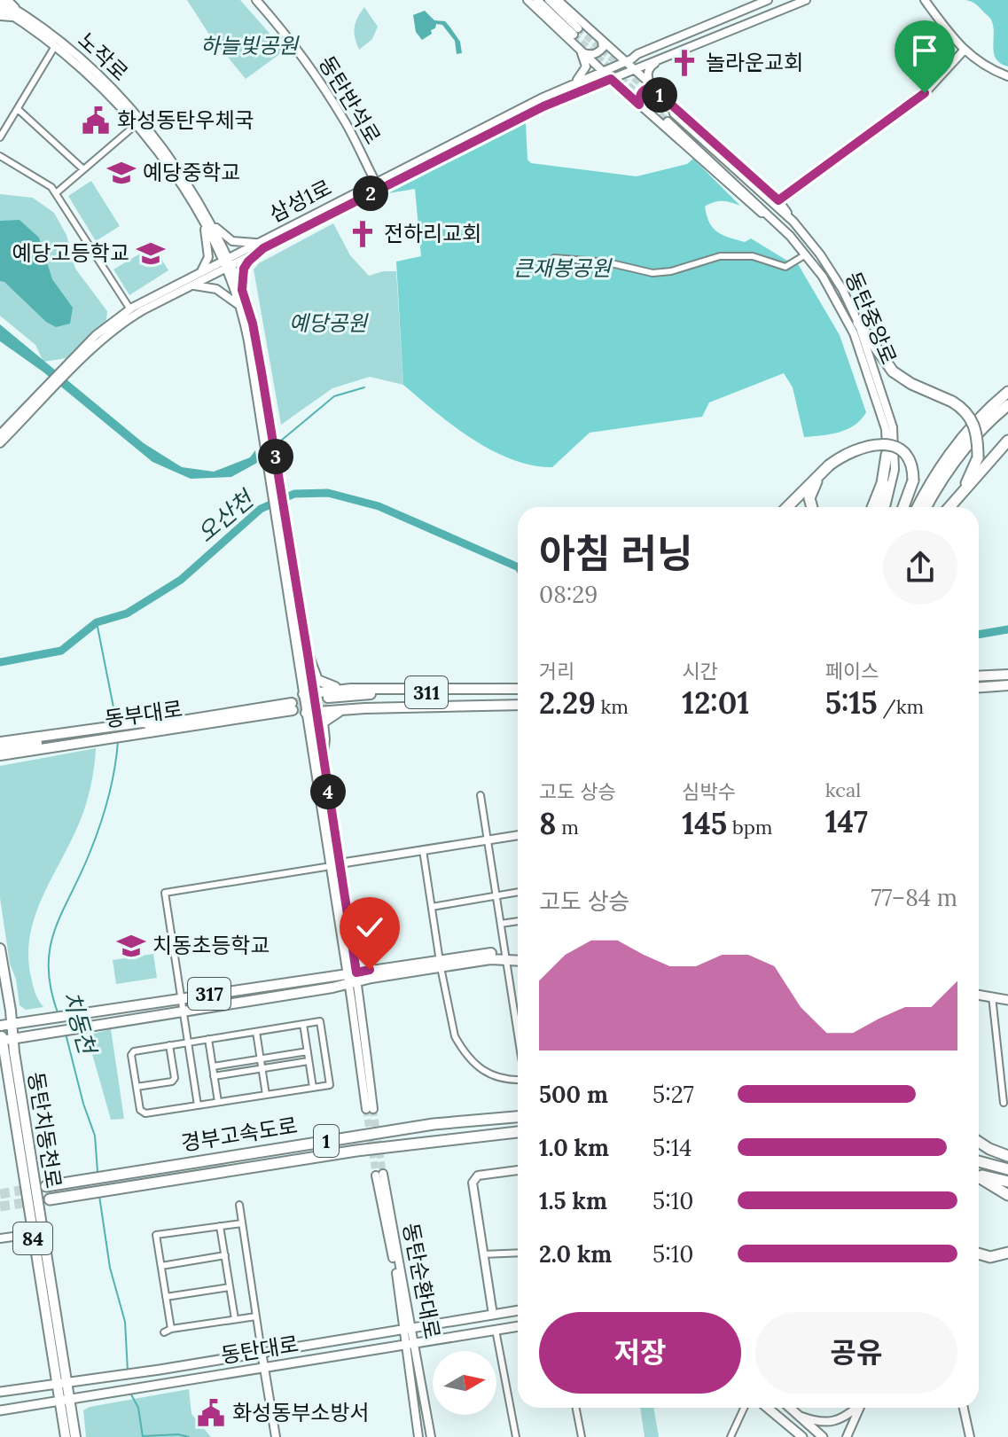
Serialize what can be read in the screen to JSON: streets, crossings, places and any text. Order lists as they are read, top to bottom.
{
  "streets": {
    "highway": ["경부고속도로", "1"],
    "main road": [
      "311",
      "동부대로",
      "317",
      "동탄치동천로",
      "84",
      "동탄대로"
    ],
    "street": [
      "노작로",
      "동탄반석로",
      "삼성1로",
      "동탄중앙로",
      "동탄순환대로"
    ]
  },
  "crossings": [
    ["노작로", "삼성1로"],
    ["동탄반석로", "삼성1로"],
    ["317", "동탄치동천로"],
    ["317", "84"],
    ["동탄치동천로", "84"],
    ["동탄치동천로", "동탄대로"],
    ["동탄순환대로", "동탄대로"]
  ],
  "water": ["오산천", "치동천"],
  "parks": ["하늘빛공원", "큰재봉공원", "예당공원"],
  "places": {
    "church": ["놀라운교회", "전하리교회"],
    "public building": ["화성동탄우체국", "화성동부소방서"],
    "school or university": ["예당중학교", "예당고등학교", "치동초등학교"]
  },
  "north": "right",
  "page": {
    "pins": [
      "1",
      "2",
      "3",
      "4"
    ],
    "heading": ["아침 러닝", "08:29"],
    "stats": [
      ["거리", "2.29 km"],
      ["시간", "12:01"],
      ["페이스", "5:15 /km"],
      ["고도 상승", "8 m"],
      ["심박수", "145 bpm"],
      ["kcal", "147"]
    ],
    "chart": ["고도 상승", "77–84 m"],
    "list": [
      {
        "name": "500 m",
        "note": "5:27"
      },
      {
        "name": "1.0 km",
        "note": "5:14"
      },
      {
        "name": "1.5 km",
        "note": "5:10"
      },
      {
        "name": "2.0 km",
        "note": "5:10"
      }
    ],
    "buttons": ["저장", "공유"]
  }
}
